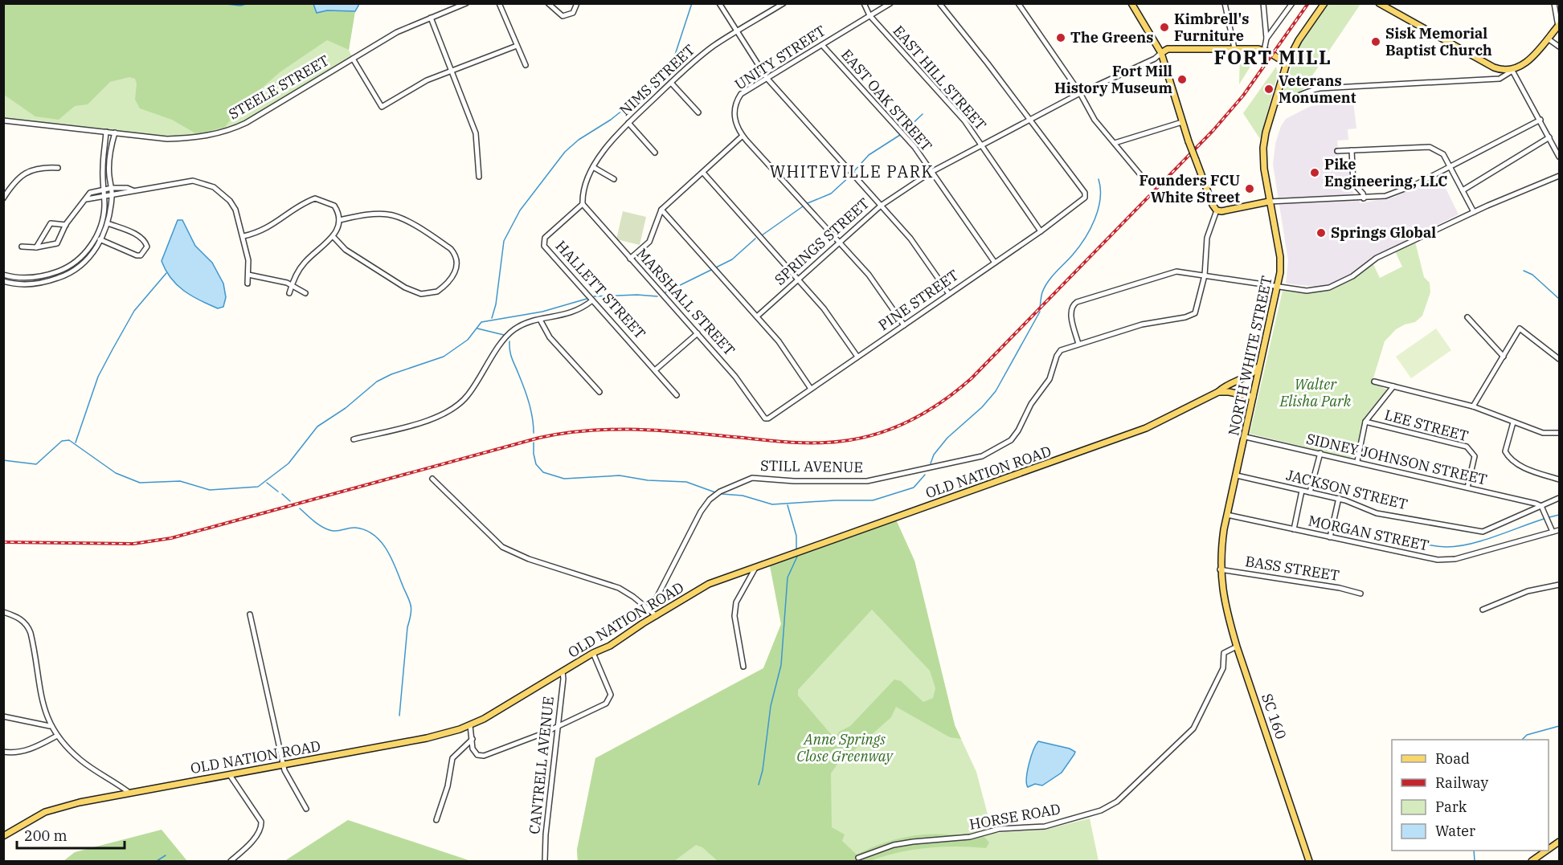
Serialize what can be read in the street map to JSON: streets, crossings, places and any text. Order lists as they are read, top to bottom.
{
  "streets": {
    "main road": ["NORTH WHITE STREET", "OLD NATION ROAD", "SC 160"],
    "street": [
      "UNITY STREET",
      "EAST HILL STREET",
      "NIMS STREET",
      "STEELE STREET",
      "EAST OAK STREET",
      "SPRINGS STREET",
      "HALLETT STREET",
      "PINE STREET",
      "MARSHALL STREET",
      "LEE STREET",
      "SIDNEY JOHNSON STREET",
      "STILL AVENUE",
      "JACKSON STREET",
      "MORGAN STREET",
      "BASS STREET",
      "CANTRELL AVENUE",
      "HORSE ROAD"
    ]
  },
  "crossings": [
    ["UNITY STREET", "EAST HILL STREET"],
    ["UNITY STREET", "EAST OAK STREET"],
    ["EAST HILL STREET", "SPRINGS STREET"],
    ["EAST HILL STREET", "PINE STREET"],
    ["NIMS STREET", "HALLETT STREET"],
    ["NIMS STREET", "MARSHALL STREET"],
    ["EAST OAK STREET", "SPRINGS STREET"],
    ["EAST OAK STREET", "PINE STREET"],
    ["SPRINGS STREET", "PINE STREET"],
    ["HALLETT STREET", "MARSHALL STREET"],
    ["PINE STREET", "MARSHALL STREET"],
    ["NORTH WHITE STREET", "SIDNEY JOHNSON STREET"],
    ["NORTH WHITE STREET", "OLD NATION ROAD"],
    ["NORTH WHITE STREET", "JACKSON STREET"],
    ["NORTH WHITE STREET", "MORGAN STREET"],
    ["NORTH WHITE STREET", "BASS STREET"],
    ["NORTH WHITE STREET", "SC 160"],
    ["LEE STREET", "SIDNEY JOHNSON STREET"],
    ["SIDNEY JOHNSON STREET", "JACKSON STREET"],
    ["OLD NATION ROAD", "CANTRELL AVENUE"],
    ["SC 160", "HORSE ROAD"]
  ],
  "districts": ["FORT MILL", "WHITEVILLE PARK"],
  "parks": ["Walter Elisha Park", "Anne Springs Close Greenway"],
  "places": [
    "Kimbrell's Furniture",
    "The Greens",
    "Sisk Memorial Baptist Church",
    "Fort Mill History Museum",
    "Veterans Monument",
    "Pike Engineering, LLC",
    "Founders FCU White Street",
    "Springs Global"
  ],
  "legend": [
    "Road",
    "Railway",
    "Park",
    "Water"
  ],
  "scale_bar": "200 m"
}
